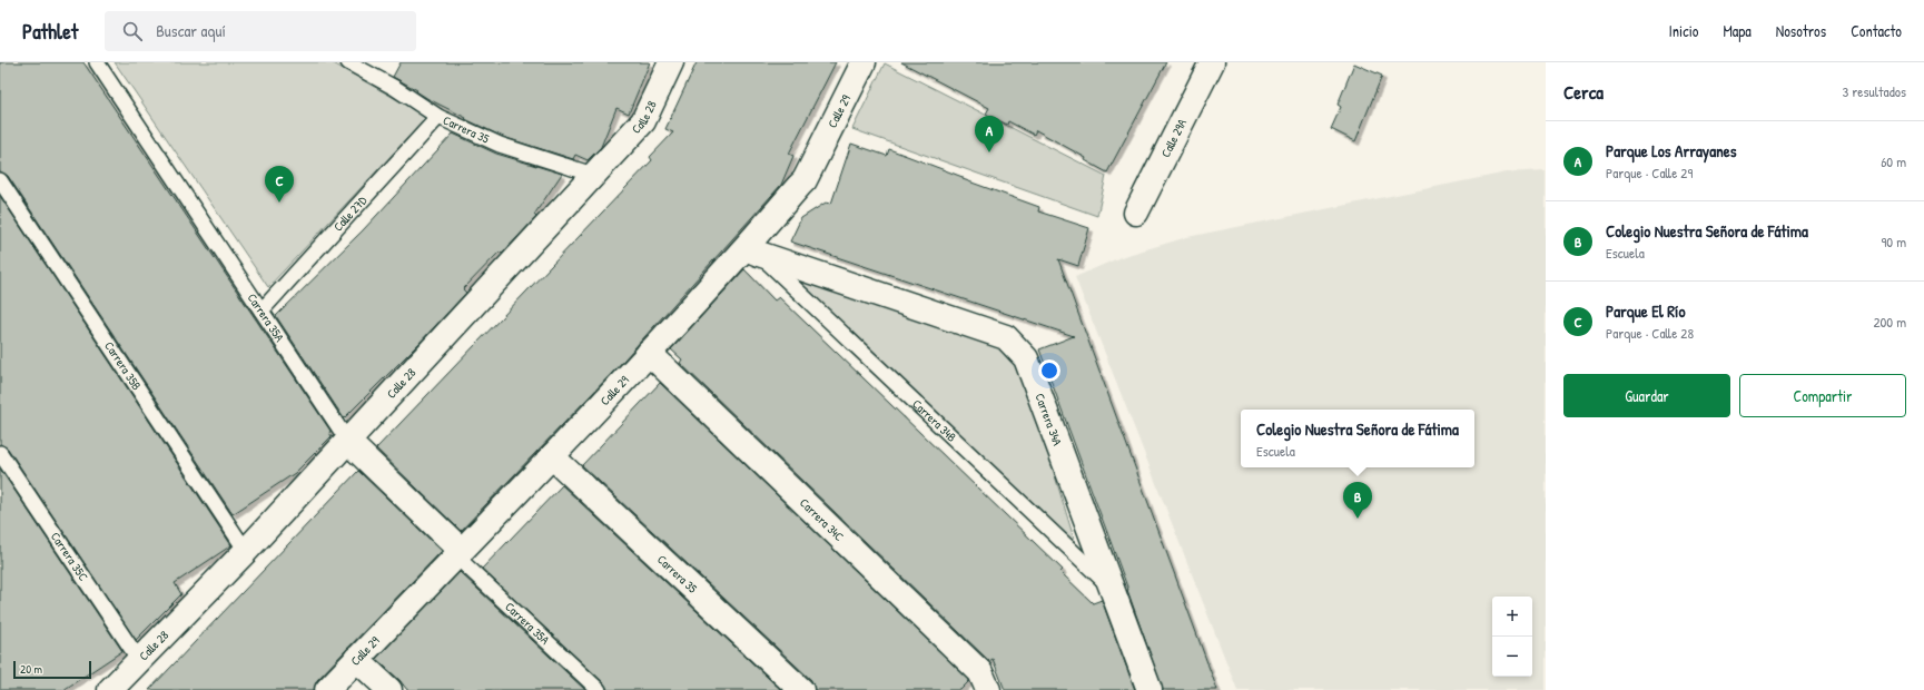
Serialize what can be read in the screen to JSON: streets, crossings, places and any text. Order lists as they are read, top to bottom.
{
  "streets": {
    "street": [
      "Calle 29",
      "Calle 28",
      "Carrera 35",
      "Calle 29A",
      "Carrera 35A",
      "Carrera 34A",
      "Carrera 34C"
    ],
    "lane": [
      "Calle 27D",
      "Carrera 35B",
      "Carrera 34B",
      "Carrera 35C"
    ]
  },
  "crossings": [
    ["Calle 29", "Carrera 35"],
    ["Calle 29", "Carrera 35A"],
    ["Calle 29", "Carrera 34A"],
    ["Calle 29", "Carrera 34B"],
    ["Calle 29", "Carrera 34C"],
    ["Calle 28", "Carrera 35"],
    ["Calle 28", "Carrera 35A"],
    ["Calle 28", "Carrera 35B"],
    ["Calle 28", "Carrera 35C"],
    ["Carrera 35", "Calle 27D"],
    ["Calle 27D", "Carrera 35A"],
    ["Carrera 34A", "Carrera 34B"]
  ],
  "scale_bar": "20 m",
  "page": {
    "header": "Pathlet",
    "search": "Buscar aquí",
    "nav": [
      "Inicio",
      "Mapa",
      "Nosotros",
      "Contacto"
    ],
    "heading": ["Cerca", "3 resultados"],
    "pins": ["A", "C", "B"],
    "list": [
      {
        "mark": "A",
        "name": "Parque Los Arrayanes",
        "note": "Parque · Calle 29",
        "value": "60 m"
      },
      {
        "mark": "B",
        "name": "Colegio Nuestra Señora de Fátima",
        "note": "Escuela",
        "value": "90 m"
      },
      {
        "mark": "C",
        "name": "Parque El Río",
        "note": "Parque · Calle 28",
        "value": "200 m"
      }
    ],
    "buttons": ["Guardar", "Compartir"],
    "popup": ["Colegio Nuestra Señora de Fátima", "Escuela"],
    "map_buttons": ["+", "−"],
    "scale": "20 m"
  }
}
